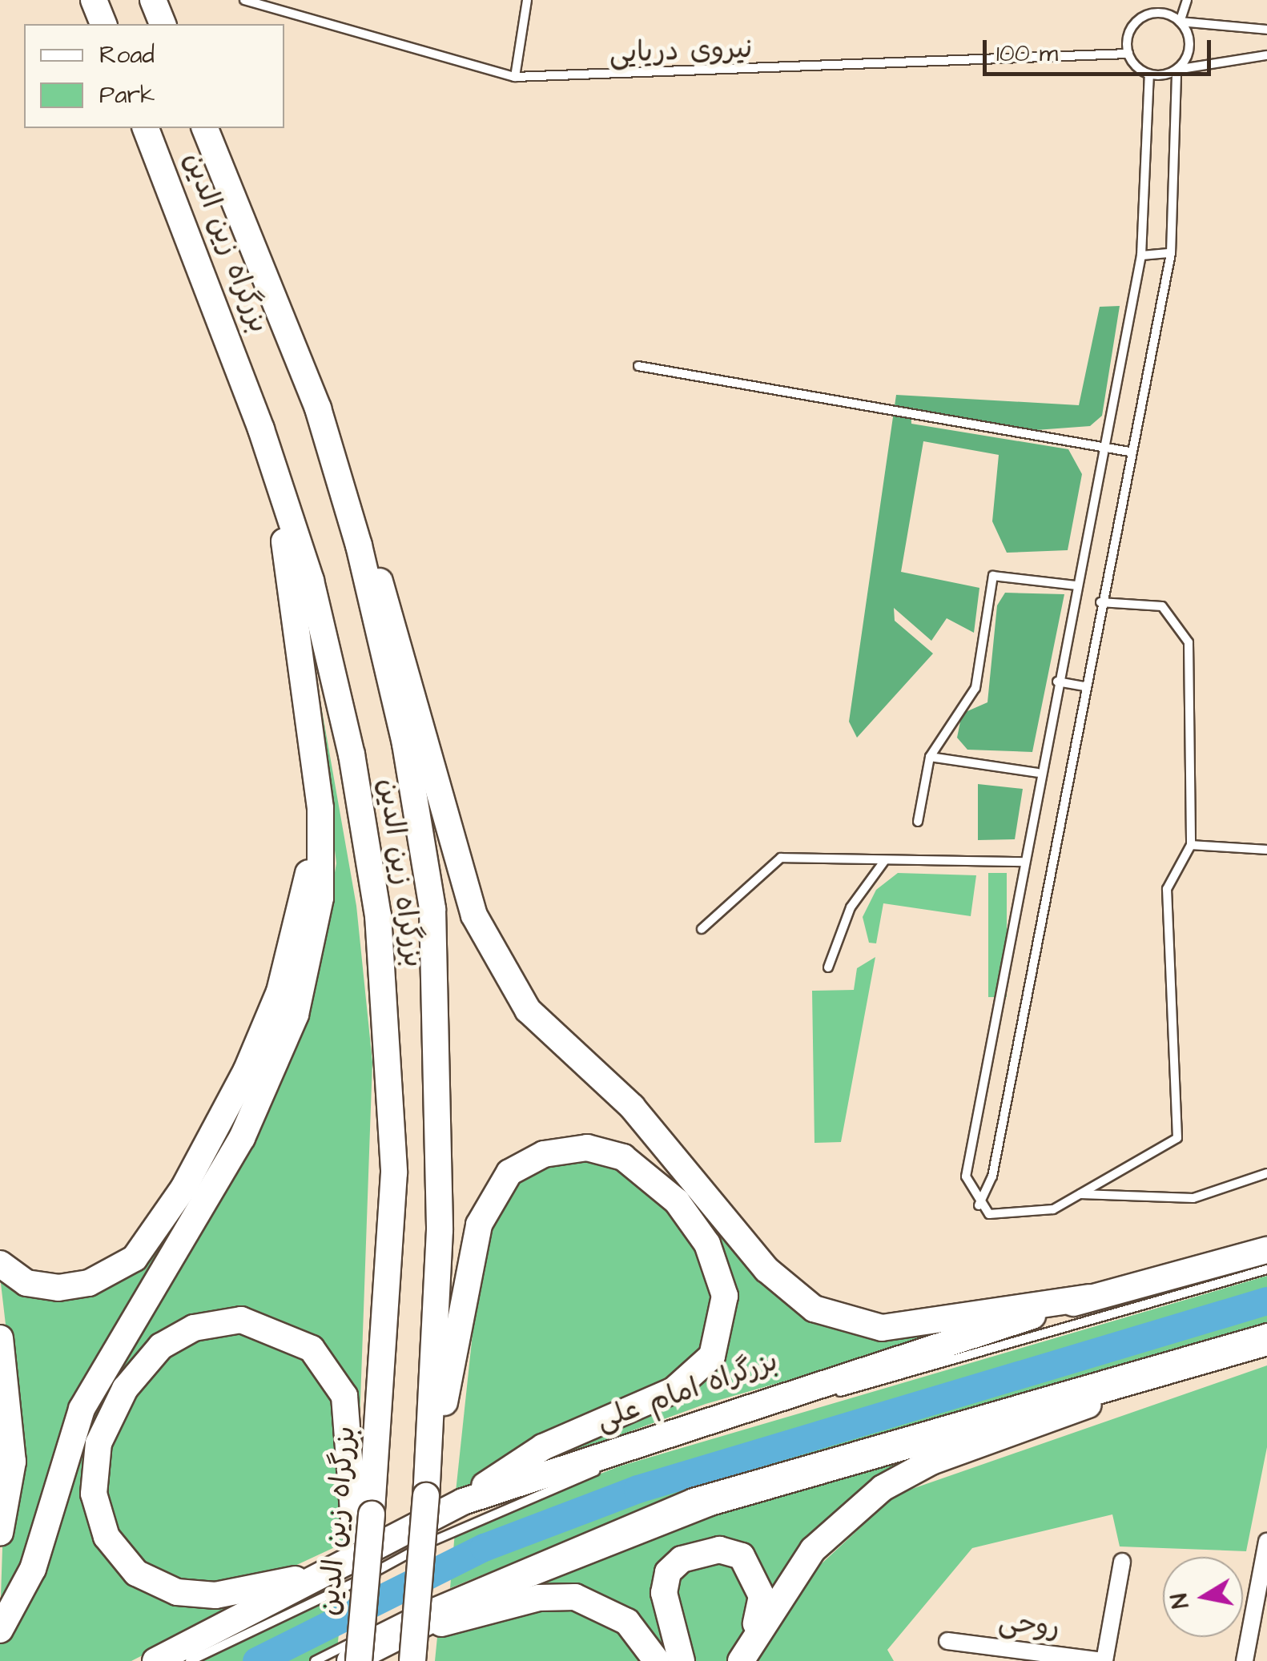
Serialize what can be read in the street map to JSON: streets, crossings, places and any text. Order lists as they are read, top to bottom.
{
  "streets": {
    "highway": ["بزرگراه زین الدین", "بزرگراه امام علی"],
    "street": ["روحی"],
    "lane": ["نیروی دریایی"]
  },
  "legend": ["Road", "Park"],
  "scale_bar": "100 m",
  "north": "left"
}
